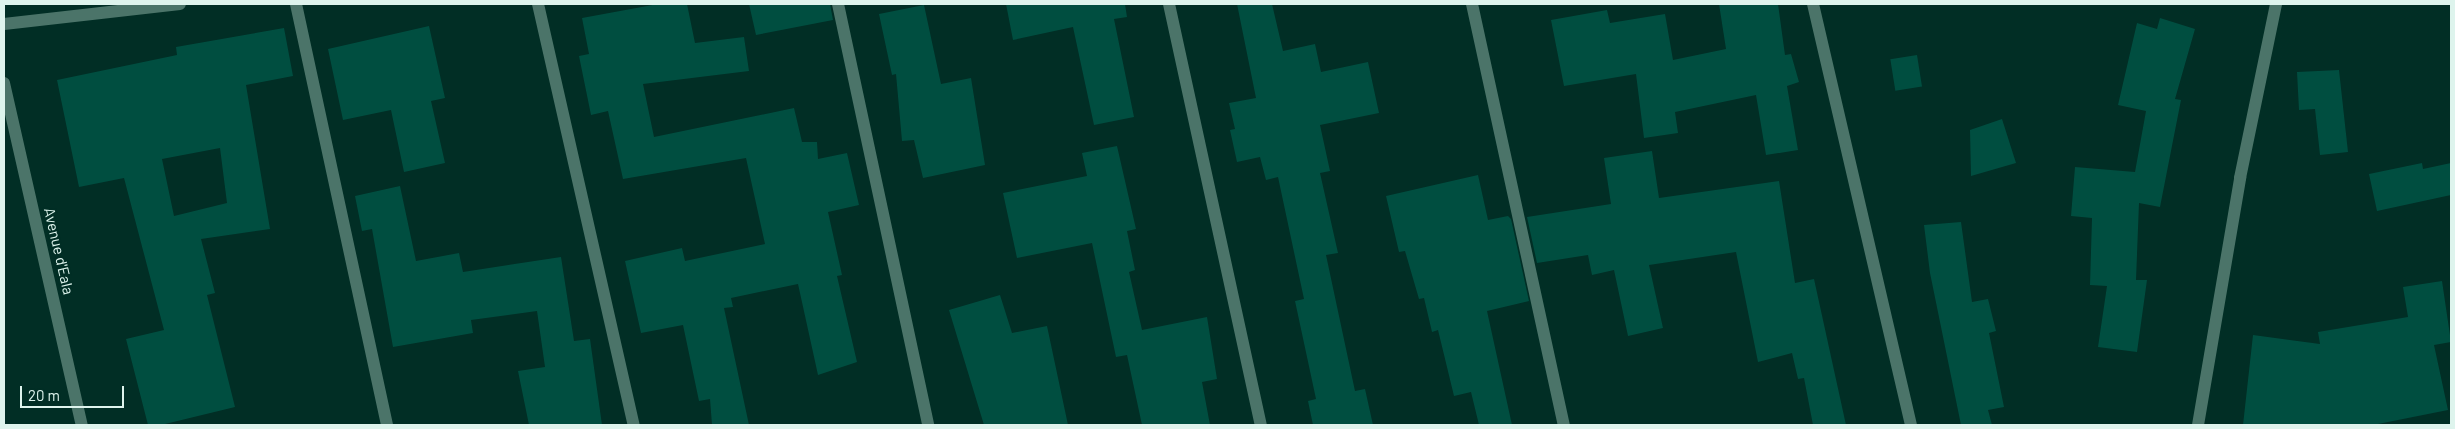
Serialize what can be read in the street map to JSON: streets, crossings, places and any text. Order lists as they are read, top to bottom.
{
  "streets": {
    "street": ["Avenue d'Eala"]
  },
  "scale_bar": "20 m"
}
